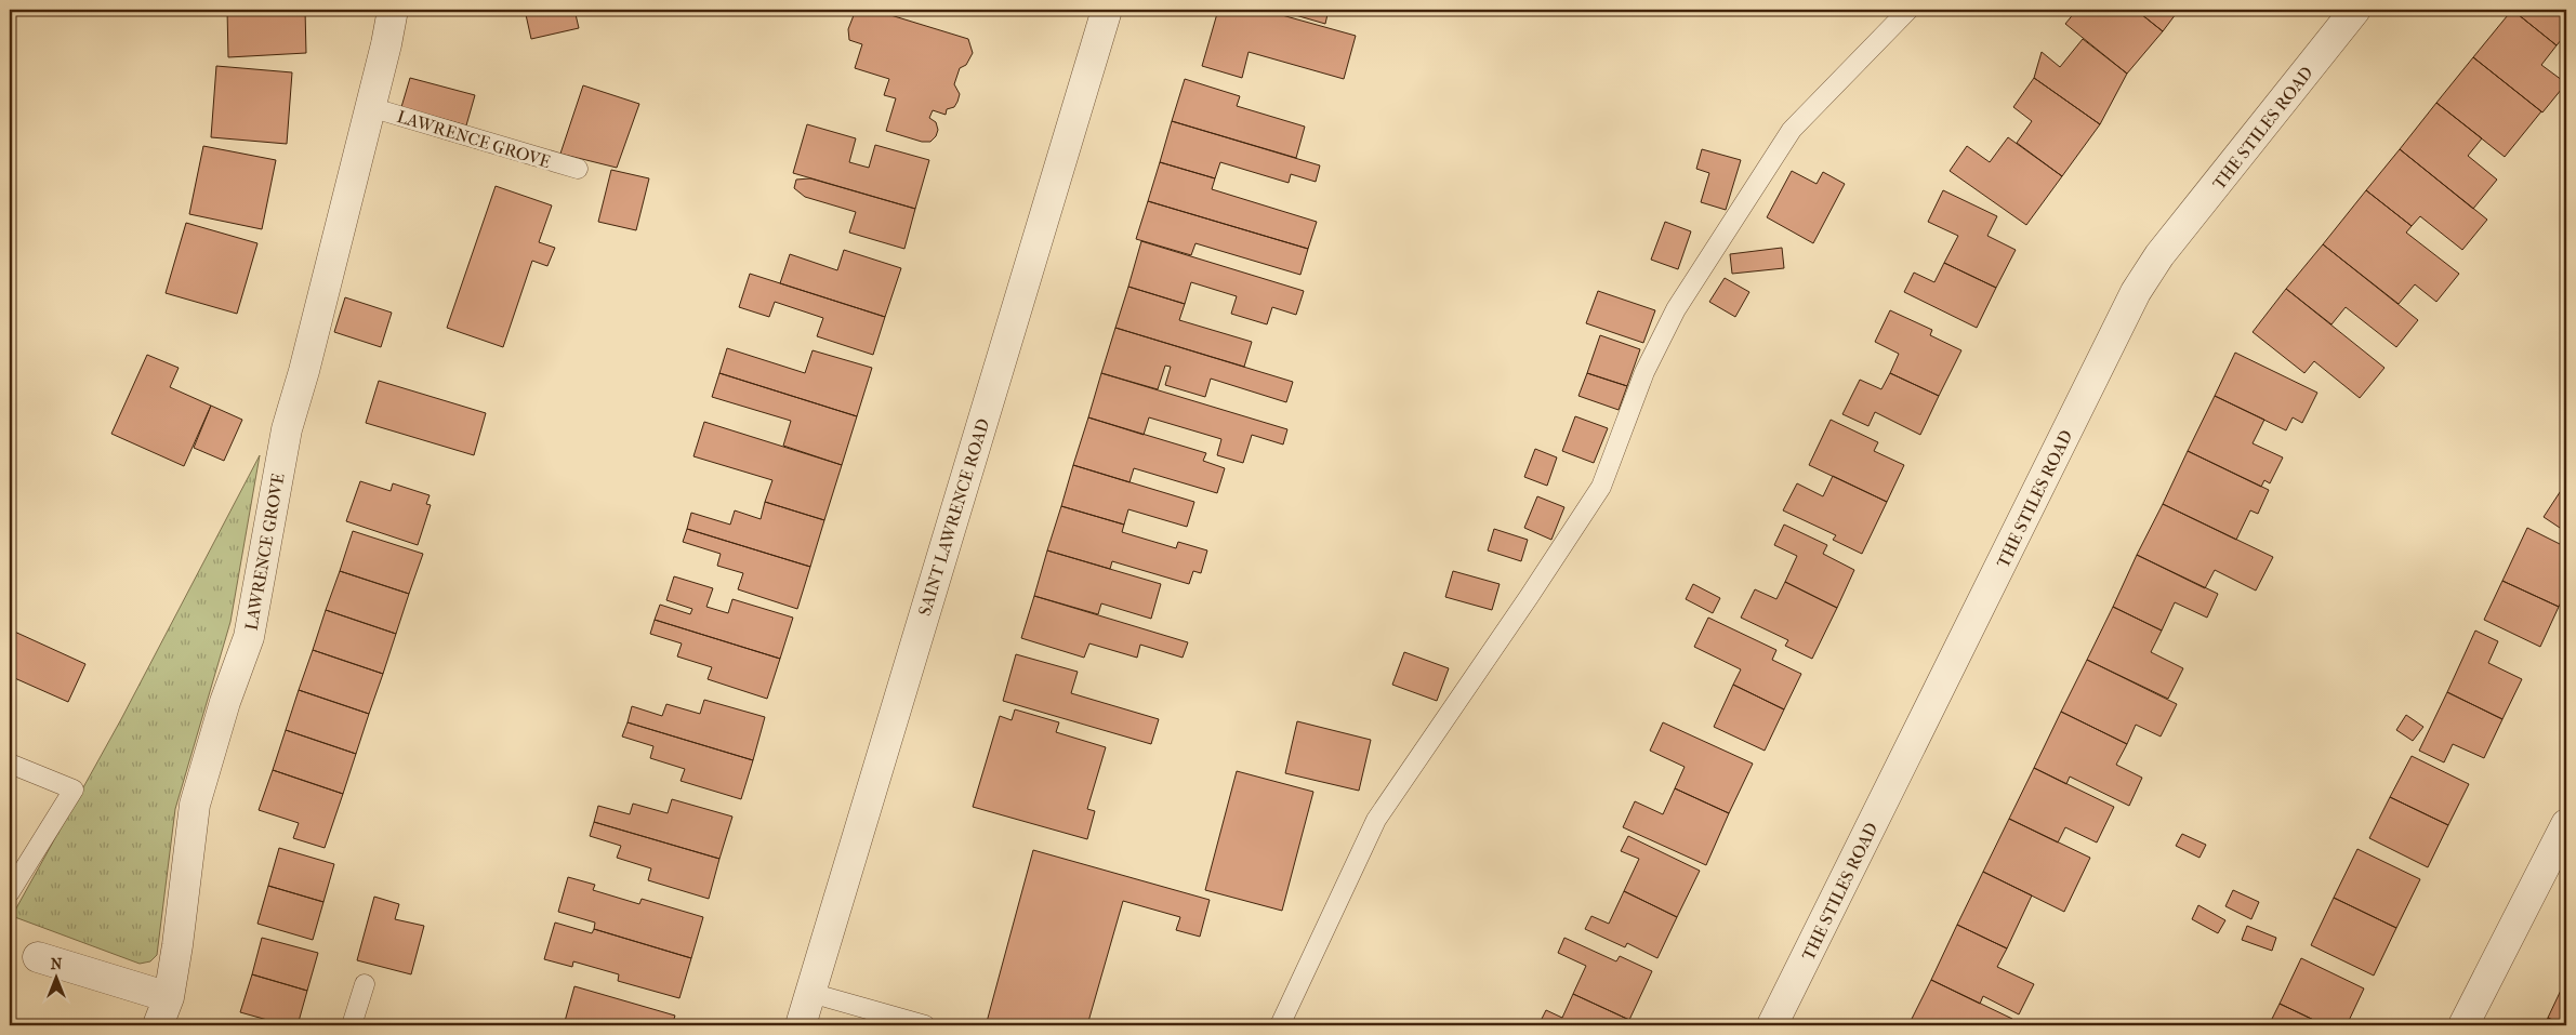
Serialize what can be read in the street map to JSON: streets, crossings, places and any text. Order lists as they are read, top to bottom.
{
  "streets": {
    "street": ["THE STILES ROAD", "LAWRENCE GROVE", "SAINT LAWRENCE ROAD"]
  },
  "north": "top"
}
